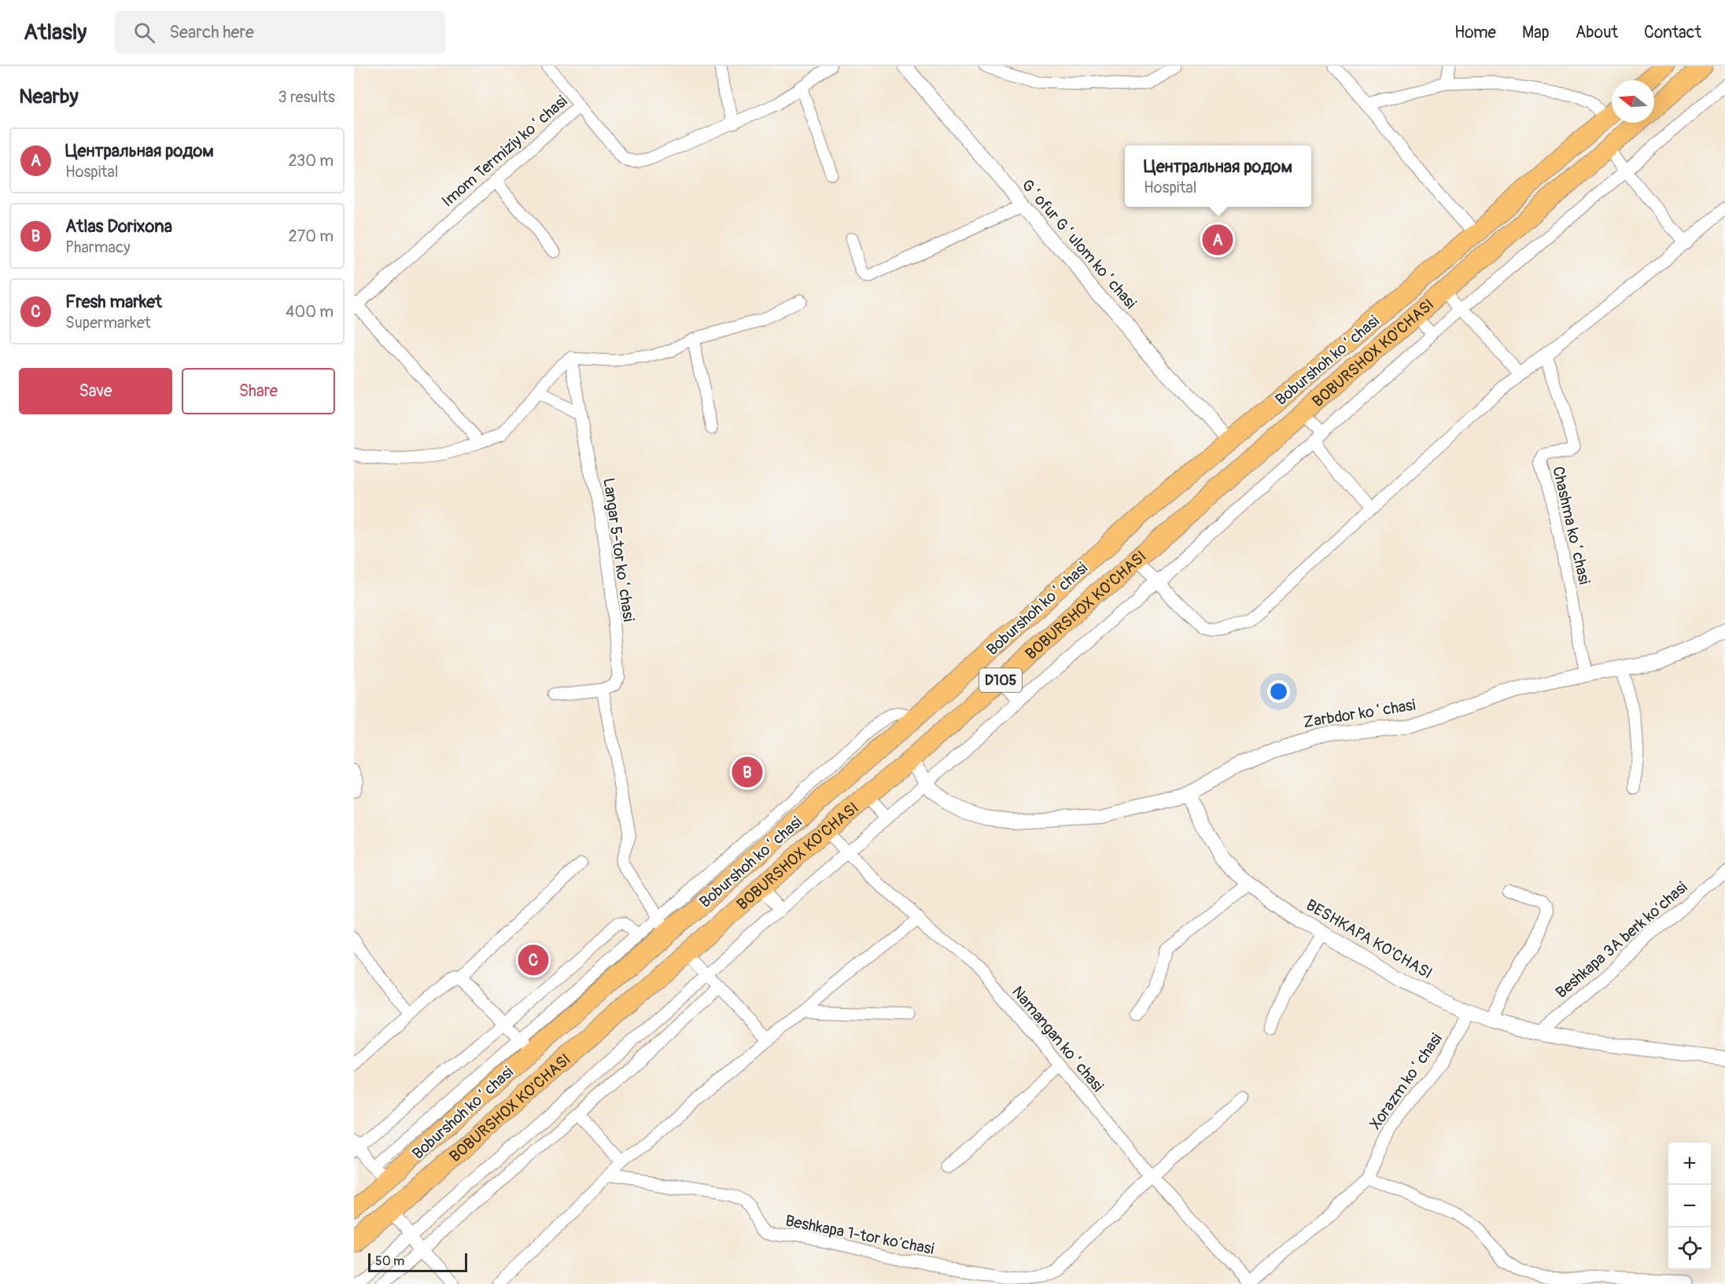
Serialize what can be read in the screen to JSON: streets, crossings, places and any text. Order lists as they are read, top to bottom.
{
  "streets": {
    "main road": ["BOBURSHOX KO'CHASI", "Boburshoh koʻchasi", "D105"],
    "street": [
      "Imom Termiziy koʻchasi",
      "Gʻofur Gʻulom koʻchasi",
      "Chashma koʻchasi",
      "Langar 5-tor koʻchasi",
      "Zarbdor koʻchasi",
      "BESHKAPA KO'CHASI",
      "Beshkapa 3A berk koʼchasi",
      "Namangan koʻchasi",
      "Xorazm koʻchasi",
      "Beshkapa 1-tor koʼchasi"
    ]
  },
  "crossings": [
    ["Gʻofur Gʻulom koʻchasi", "Boburshoh koʻchasi"],
    ["BOBURSHOX KO'CHASI", "Zarbdor koʻchasi"],
    ["BOBURSHOX KO'CHASI", "Namangan koʻchasi"],
    ["Chashma koʻchasi", "Zarbdor koʻchasi"],
    ["Zarbdor koʻchasi", "BESHKAPA KO'CHASI"],
    ["BESHKAPA KO'CHASI", "Beshkapa 3A berk koʼchasi"],
    ["BESHKAPA KO'CHASI", "Xorazm koʻchasi"],
    ["Namangan koʻchasi", "Beshkapa 1-tor koʼchasi"]
  ],
  "scale_bar": "50 m",
  "north": "left",
  "page": {
    "header": "Atlasly",
    "search": "Search here",
    "nav": [
      "Home",
      "Map",
      "About",
      "Contact"
    ],
    "heading": ["Nearby", "3 results"],
    "list": [
      {
        "mark": "A",
        "name": "Центральная родом",
        "note": "Hospital",
        "value": "230 m"
      },
      {
        "mark": "B",
        "name": "Atlas Dorixona",
        "note": "Pharmacy",
        "value": "270 m"
      },
      {
        "mark": "C",
        "name": "Fresh market",
        "note": "Supermarket",
        "value": "400 m"
      }
    ],
    "popup": ["Центральная родом", "Hospital"],
    "pins": ["A", "B", "C"],
    "buttons": ["Save", "Share"],
    "map_buttons": ["+", "−"],
    "scale": "50 m"
  }
}
